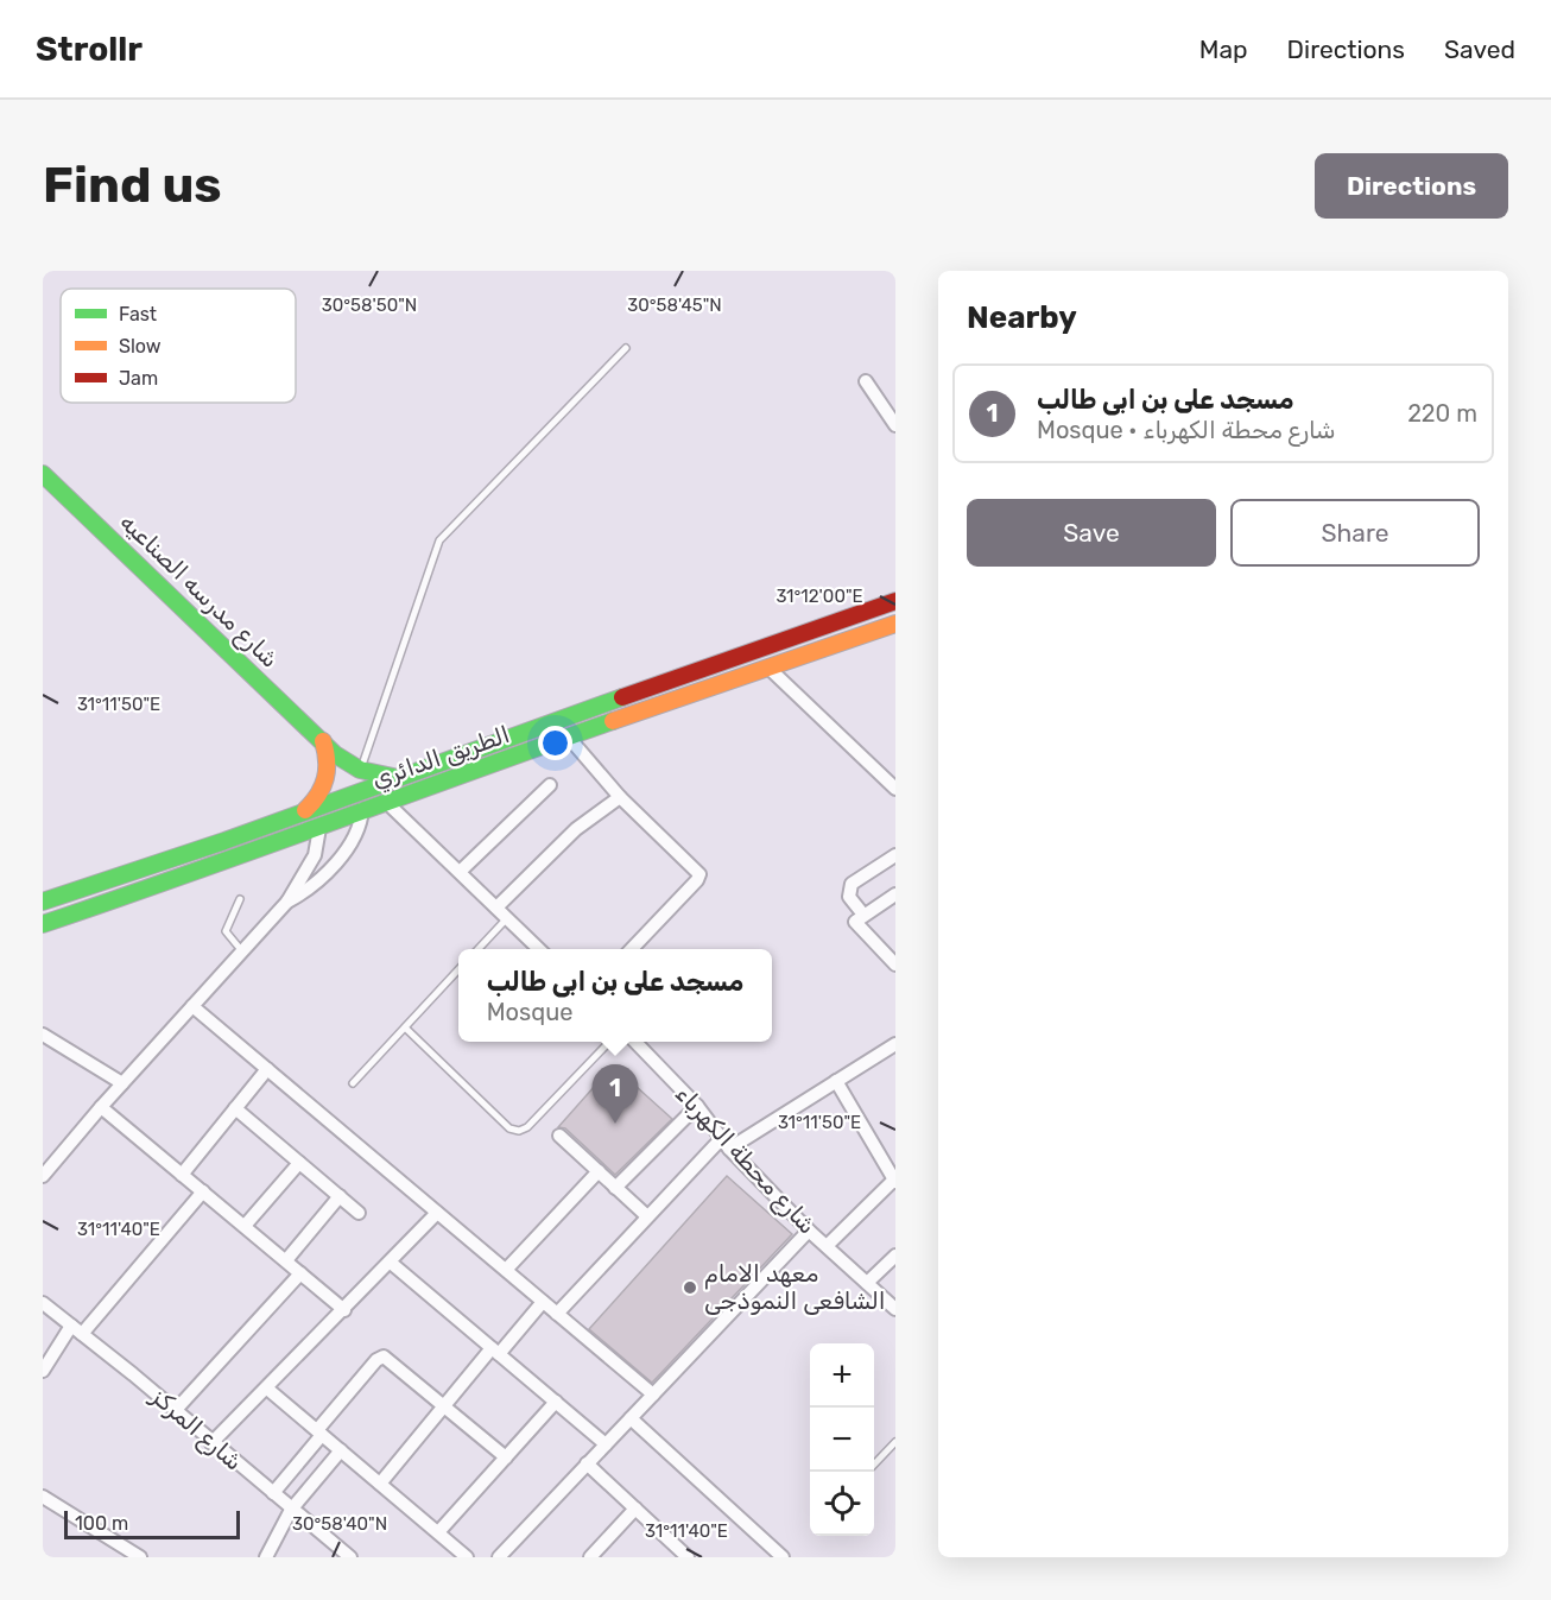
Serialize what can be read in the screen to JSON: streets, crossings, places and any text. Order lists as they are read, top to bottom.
{
  "streets": {
    "main road": ["شارع مدرسه الصناعيه", "الطريق الدائري"],
    "street": ["شارع محطة الكهرباء", "شارع المركز"]
  },
  "crossings": [
    ["شارع مدرسه الصناعيه", "الطريق الدائري"]
  ],
  "places": ["معهد الامام الشافعى النموذجى"],
  "legend": ["Fast", "Slow", "Jam"],
  "scale_bar": "100 m",
  "page": {
    "header": "Strollr",
    "nav": ["Map", "Directions", "Saved"],
    "buttons": [
      "Directions",
      ["Save", "Share"]
    ],
    "title": "Find us",
    "heading": "Nearby",
    "list": [
      {
        "mark": "1",
        "name": "مسجد على بن ابى طالب",
        "note": "Mosque · شارع محطة الكهرباء",
        "value": "220 m"
      }
    ],
    "popup": ["مسجد على بن ابى طالب", "Mosque"],
    "pins": "1",
    "map_buttons": ["+", "−"],
    "scale": "100 m"
  },
  "coordinates": [
    "30°58'50\"N",
    "30°58'45\"N",
    "31°12'00\"E",
    "31°11'50\"E",
    "31°11'40\"E",
    "30°58'40\"N"
  ]
}
